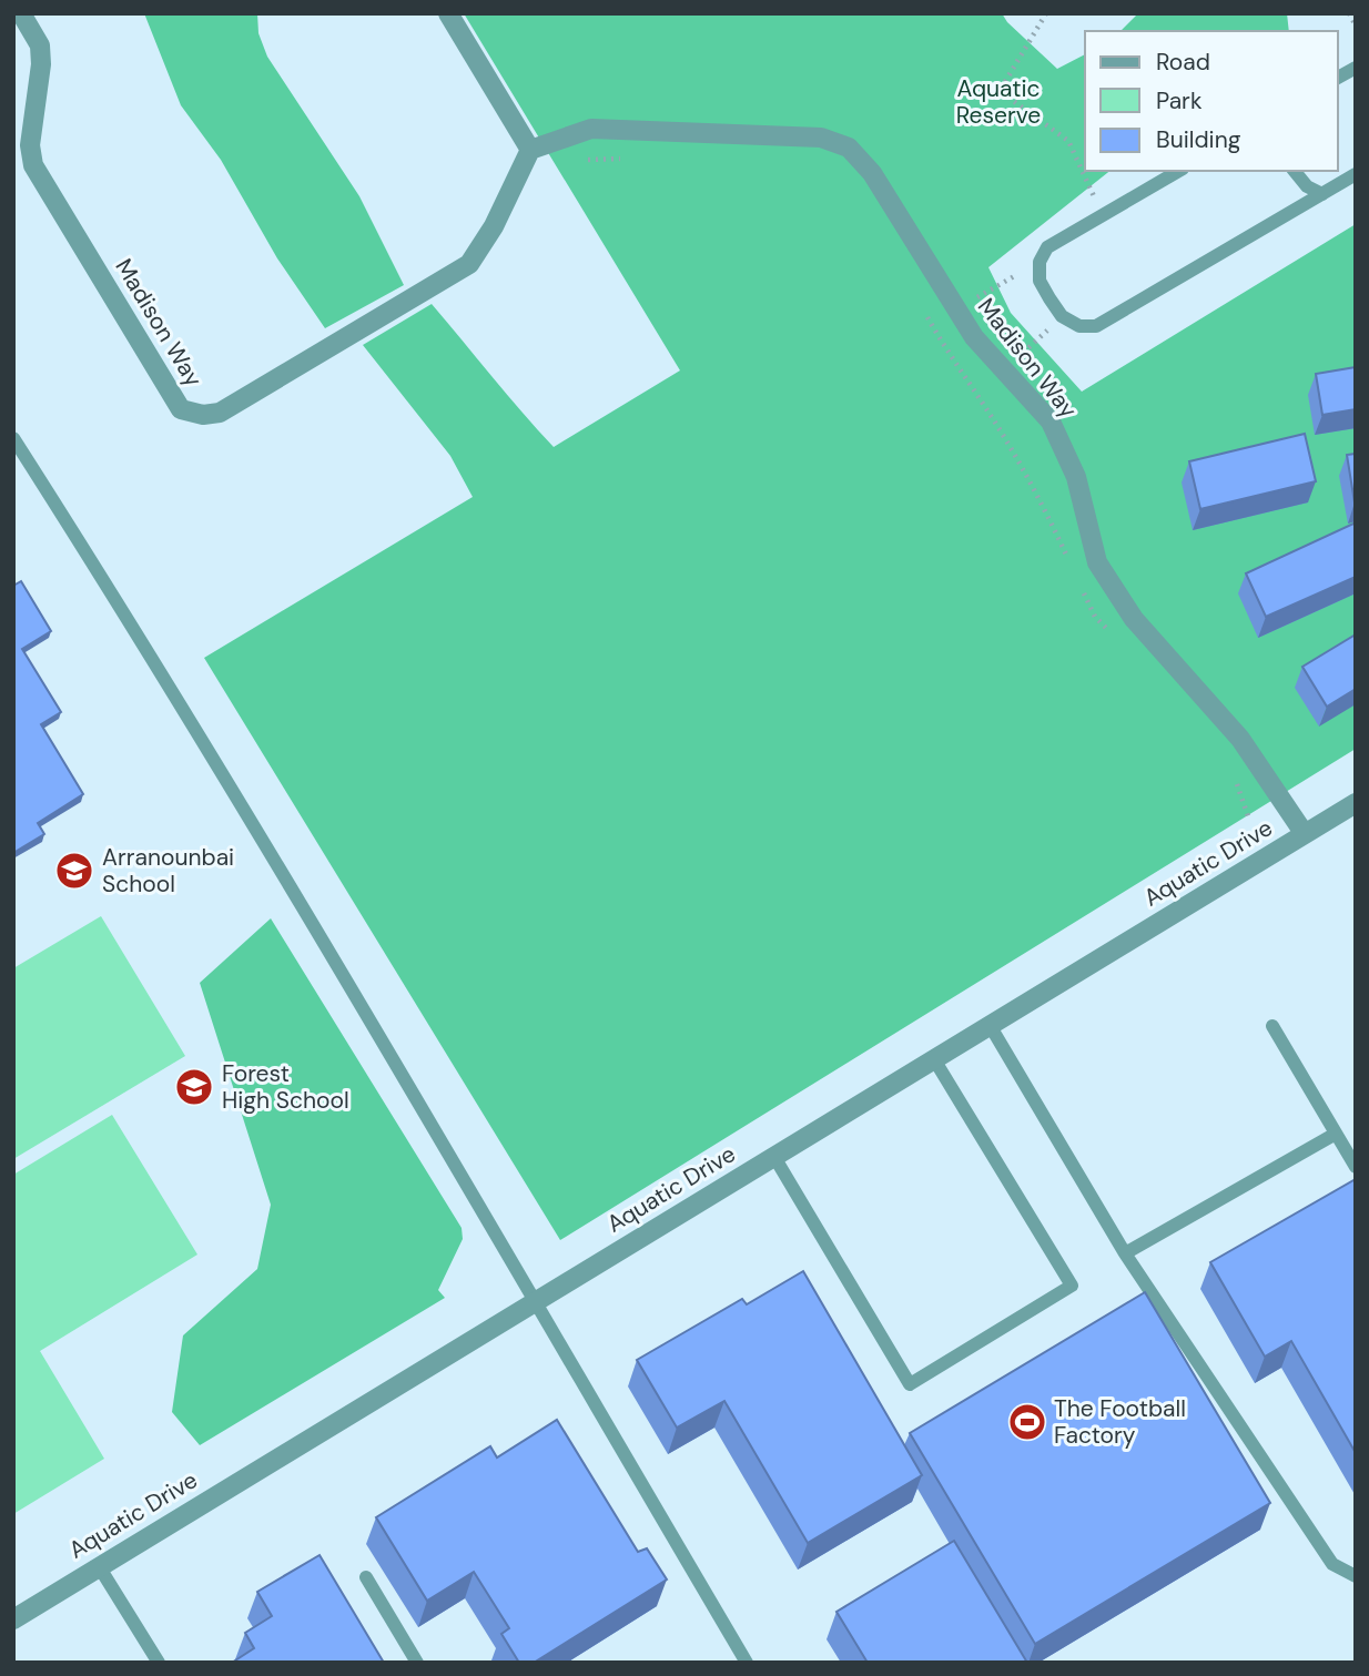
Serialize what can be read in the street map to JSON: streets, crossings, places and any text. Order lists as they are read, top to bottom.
{
  "streets": {
    "street": ["Madison Way", "Aquatic Drive"]
  },
  "crossings": [
    ["Madison Way", "Aquatic Drive"]
  ],
  "parks": ["Aquatic Reserve"],
  "places": {
    "school or university": ["Arranounbai School", "Forest High School"],
    "sports": ["The Football Factory"]
  },
  "legend": ["Road", "Park", "Building"]
}
